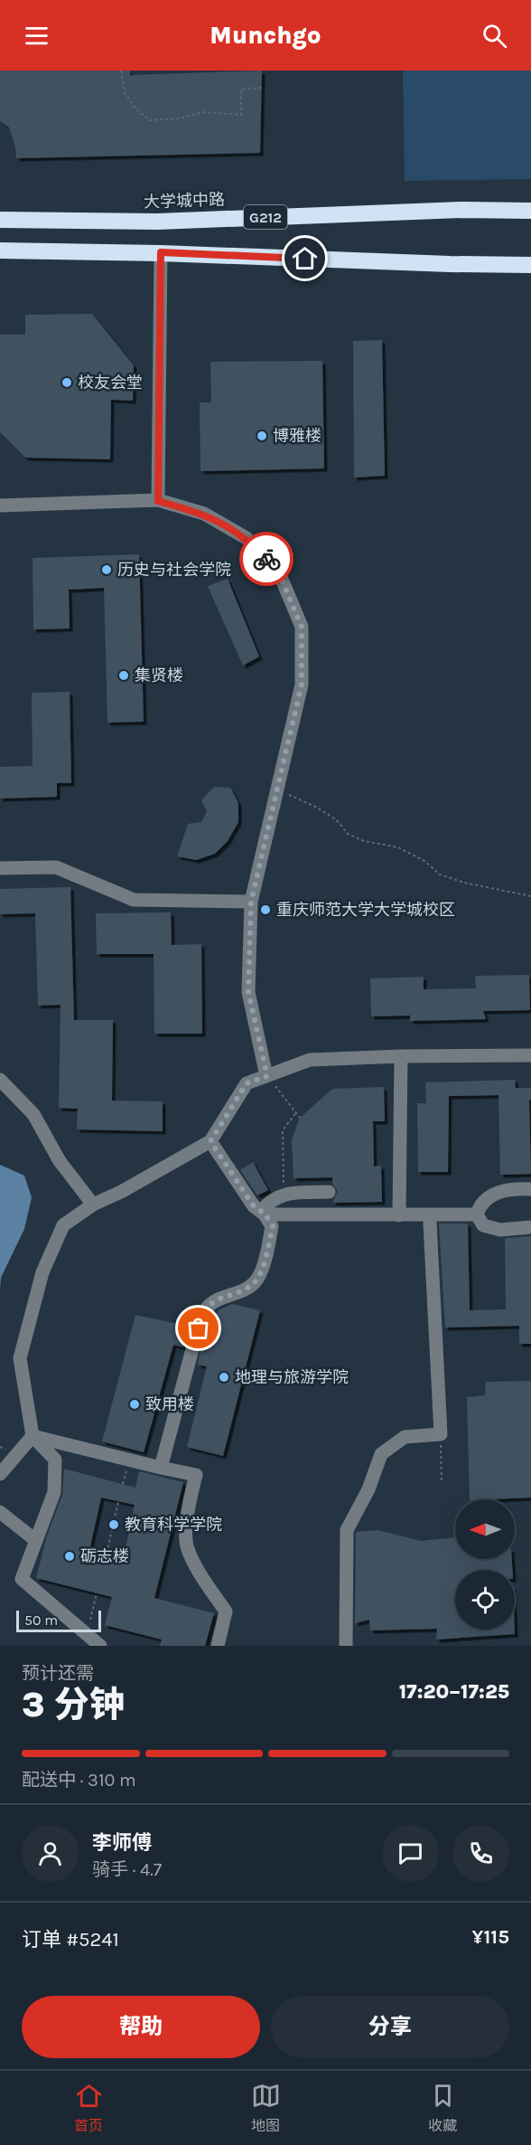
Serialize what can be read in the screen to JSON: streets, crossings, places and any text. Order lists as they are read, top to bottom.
{
  "streets": {
    "highway": ["大学城中路", "G212"]
  },
  "places": [
    "校友会堂",
    "博雅楼",
    "历史与社会学院",
    "集贤楼",
    "重庆师范大学大学城校区",
    "地理与旅游学院",
    "致用楼",
    "教育科学学院",
    "砺志楼"
  ],
  "scale_bar": "50 m",
  "north": "left",
  "page": {
    "header": "Munchgo",
    "scale": "50 m",
    "heading": ["3 分钟", "预计还需", "17:20–17:25"],
    "panel": [
      "李师傅",
      "骑手 · 4.7",
      "订单 #5241",
      "¥115"
    ],
    "bar": "配送中 · 310 m",
    "buttons": ["帮助", "分享"],
    "tabs": ["首页", "地图", "收藏"]
  }
}
